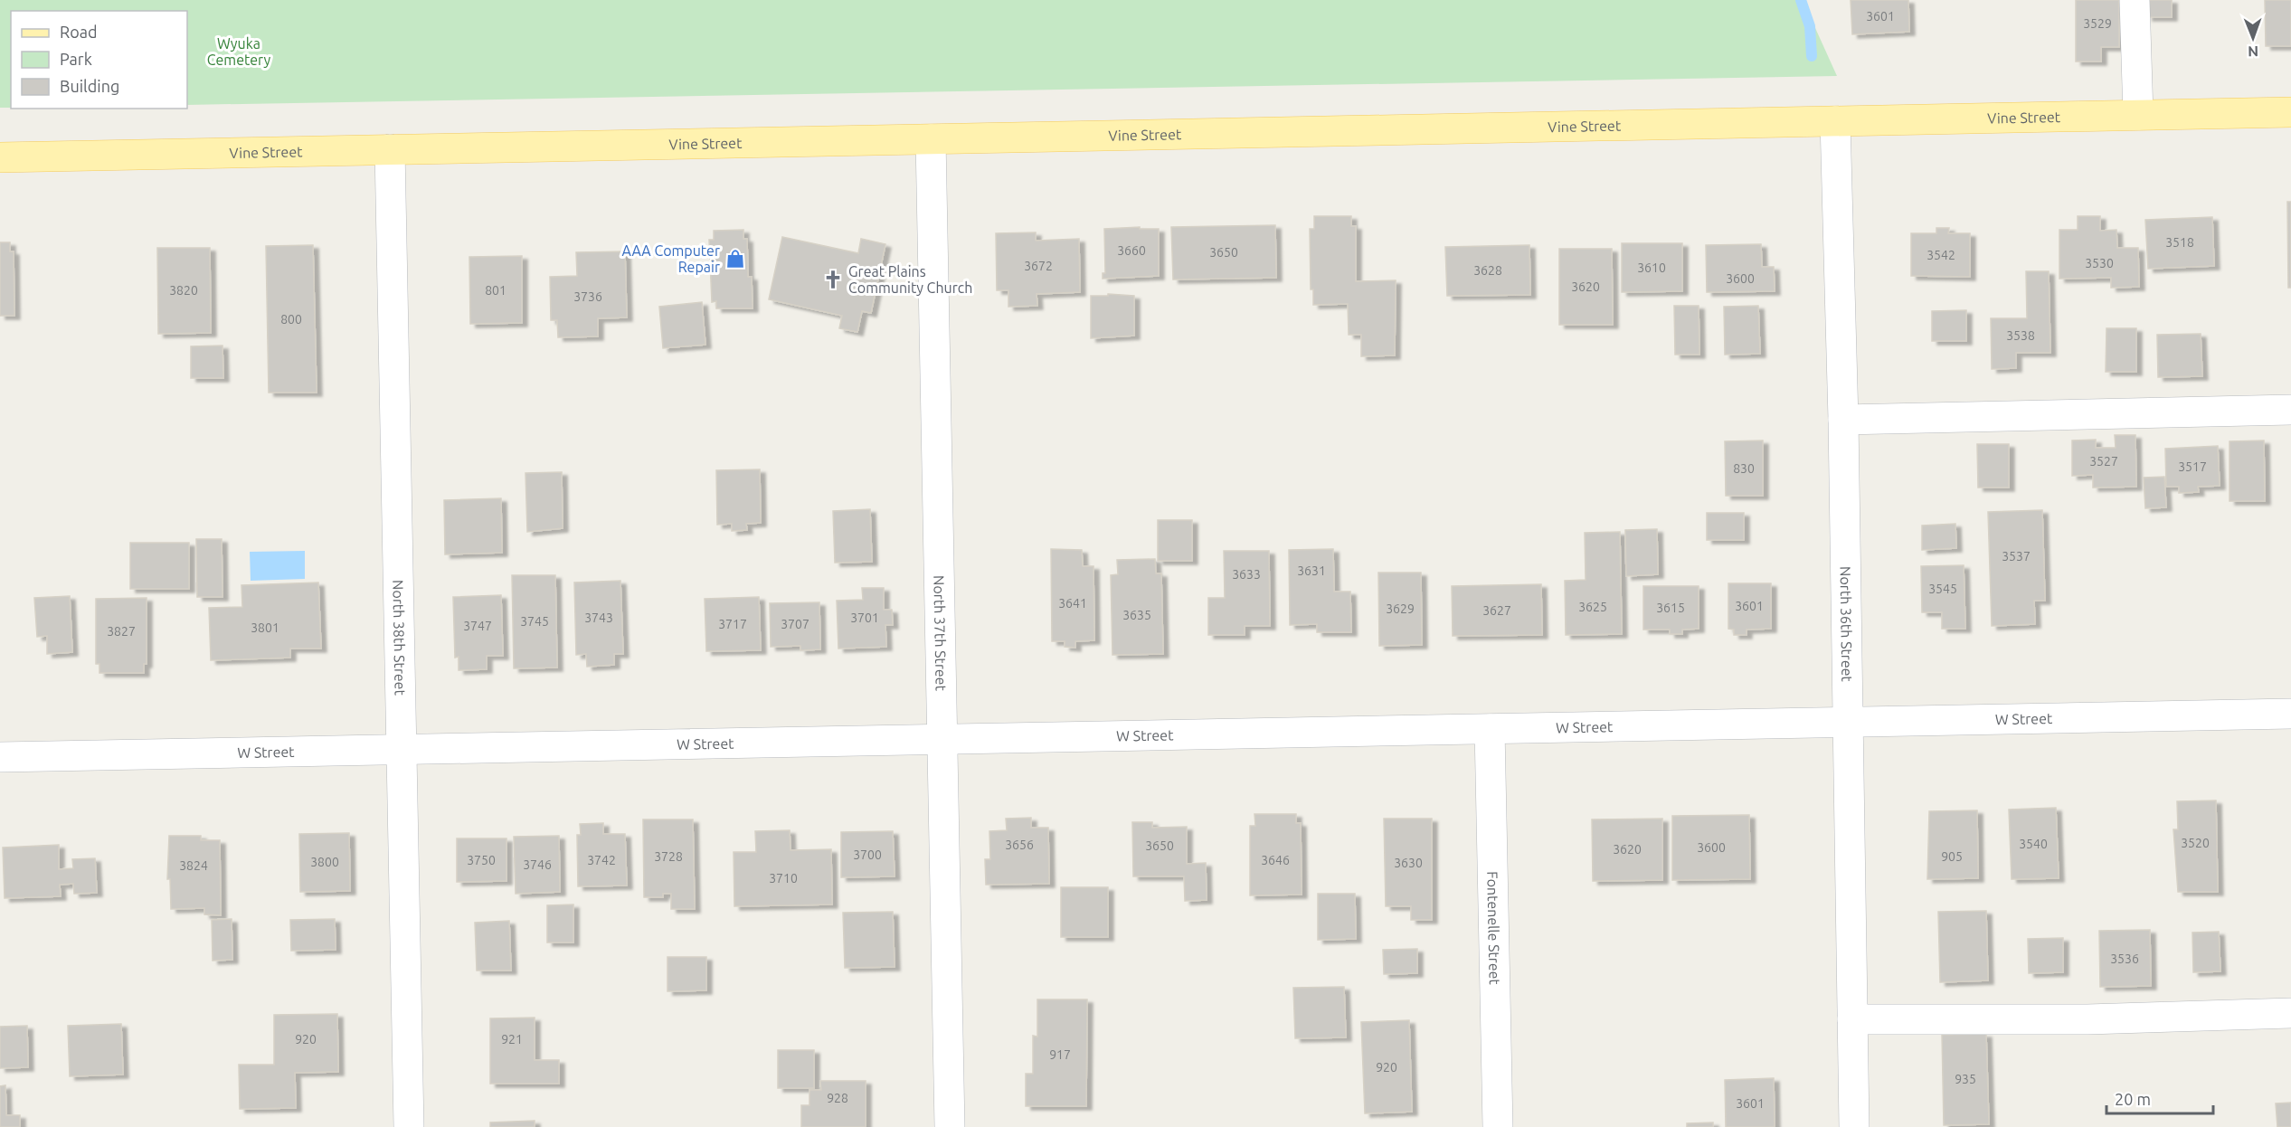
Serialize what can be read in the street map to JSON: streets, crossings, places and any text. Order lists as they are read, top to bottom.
{
  "streets": {
    "main road": ["Vine Street"],
    "street": [
      "North 36th Street",
      "North 37th Street",
      "North 38th Street",
      "W Street",
      "Fontenelle Street"
    ]
  },
  "crossings": [
    ["Vine Street", "North 36th Street"],
    ["Vine Street", "North 37th Street"],
    ["Vine Street", "North 38th Street"],
    ["North 36th Street", "W Street"],
    ["North 37th Street", "W Street"],
    ["North 38th Street", "W Street"],
    ["W Street", "Fontenelle Street"]
  ],
  "parks": ["Wyuka Cemetery"],
  "places": {
    "shop": ["AAA Computer Repair"],
    "church": ["Great Plains Community Church"]
  },
  "house_numbers": [
    "3601",
    "3529",
    "3518",
    "3660",
    "3650",
    "3542",
    "3530",
    "3672",
    "3610",
    "3628",
    "3600",
    "3620",
    "3820",
    "801",
    "3736",
    "800",
    "3538",
    "3527",
    "3517",
    "830",
    "3537",
    "3631",
    "3633",
    "3545",
    "3641",
    "3601",
    "3625",
    "3615",
    "3629",
    "3627",
    "3635",
    "3743",
    "3701",
    "3745",
    "3717",
    "3707",
    "3747",
    "3801",
    "3827",
    "3520",
    "3540",
    "3656",
    "3650",
    "3600",
    "3620",
    "3700",
    "3728",
    "905",
    "3750",
    "3742",
    "3646",
    "3800",
    "3630",
    "3746",
    "3824",
    "3710",
    "3536",
    "920",
    "921",
    "917",
    "920",
    "935",
    "928",
    "3601"
  ],
  "legend": ["Road", "Park", "Building"],
  "scale_bar": "20 m",
  "north": "bottom"
}
